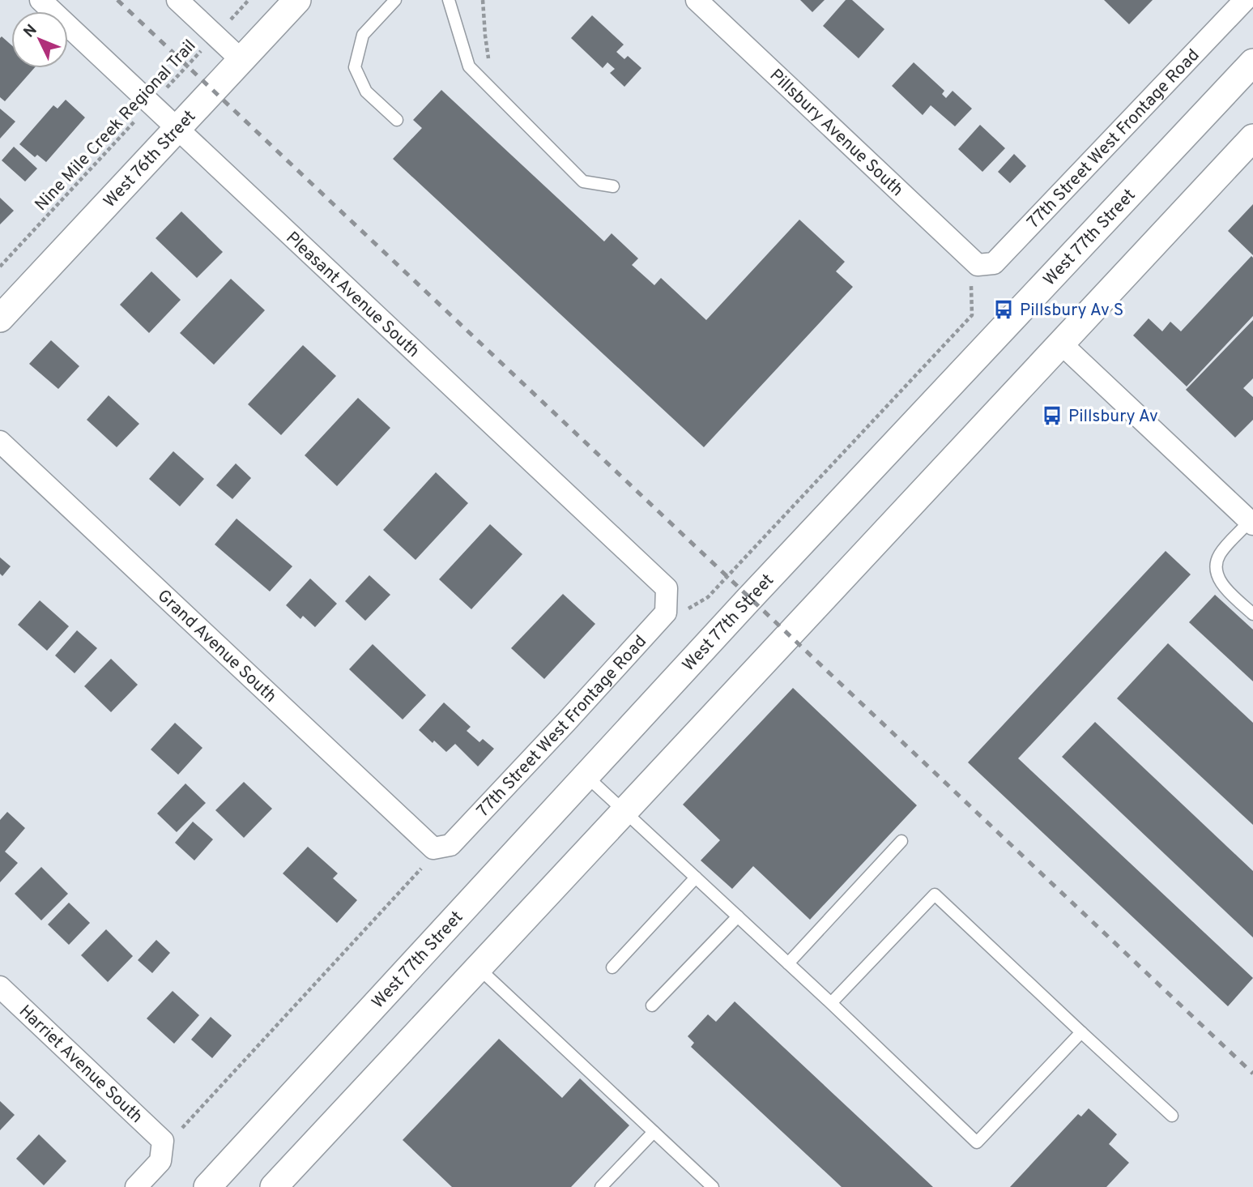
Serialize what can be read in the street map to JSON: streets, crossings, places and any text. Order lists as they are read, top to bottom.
{
  "streets": {
    "street": [
      "Pillsbury Avenue South",
      "77th Street West Frontage Road",
      "West 76th Street",
      "West 77th Street",
      "Pleasant Avenue South",
      "Grand Avenue South",
      "Harriet Avenue South"
    ],
    "path": ["Nine Mile Creek Regional Trail"]
  },
  "crossings": [
    ["Nine Mile Creek Regional Trail", "Pleasant Avenue South"],
    ["Pillsbury Avenue South", "77th Street West Frontage Road"],
    ["77th Street West Frontage Road", "Pleasant Avenue South"],
    ["77th Street West Frontage Road", "Grand Avenue South"],
    ["West 76th Street", "Pleasant Avenue South"]
  ],
  "places": {
    "bus stop": ["Pillsbury Av S", "Pillsbury Av"]
  },
  "north": "top left"
}
